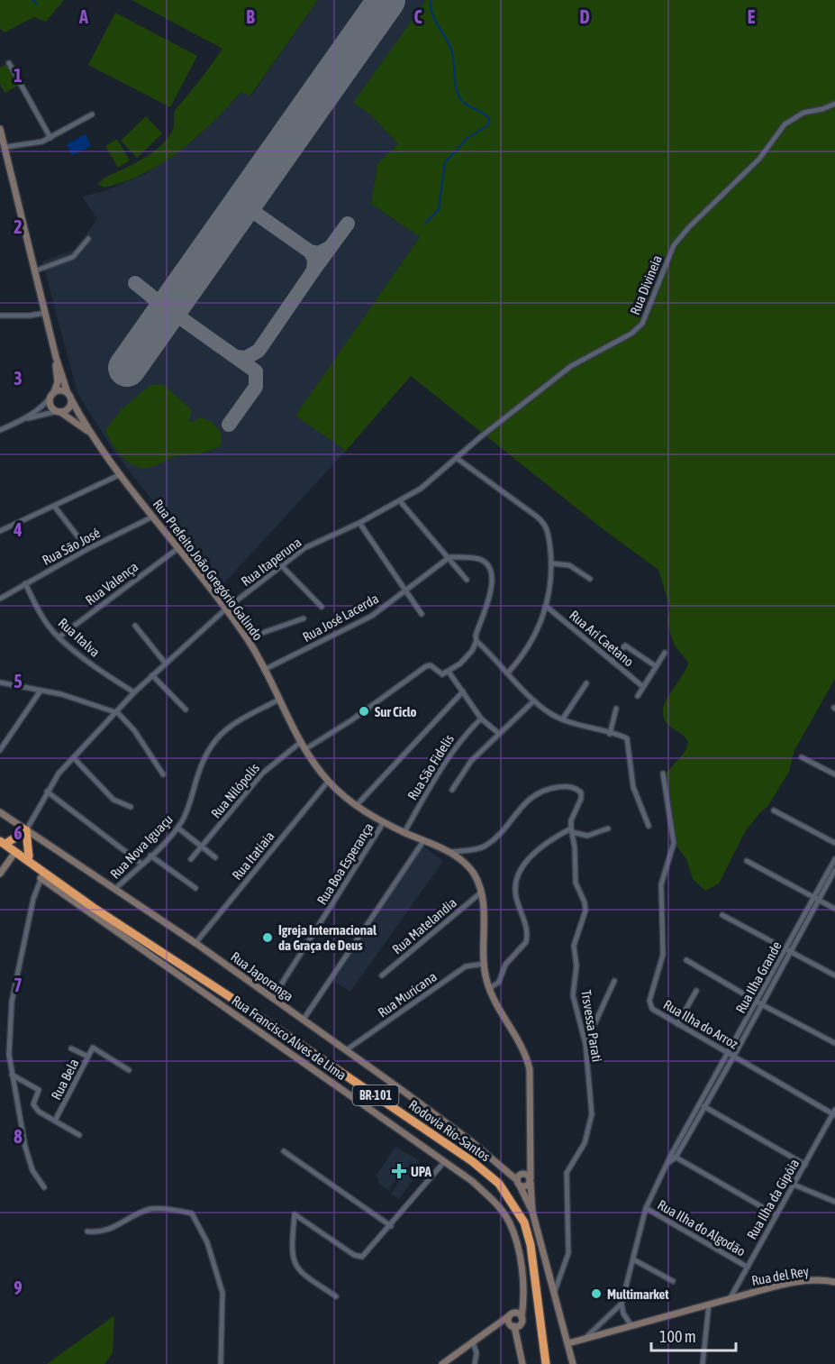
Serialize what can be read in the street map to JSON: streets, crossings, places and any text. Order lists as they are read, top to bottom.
{
  "streets": {
    "highway": ["BR-101", "Rodovia Rio-Santos"],
    "main road": [
      "Rua Prefeito João Gregório Galindo",
      "Rua Japoranga",
      "Rua Francisco Alves de Lima",
      "Rua del Rey"
    ],
    "street": [
      "Rua Divineia",
      "Rua São José",
      "Rua Itaperuna",
      "Rua Valença",
      "Rua José Lacerda",
      "Rua Italva",
      "Rua Ari Caetano",
      "Rua São Fidelis",
      "Rua Nilópolis",
      "Rua Nova Iguaçu",
      "Rua Itatiaia",
      "Rua Boa Esperança",
      "Rua Matelandia",
      "Rua Ilha Grande",
      "Rua Muricana",
      "Rua Ilha do Arroz",
      "Trsvessa Parati",
      "Rua Bela",
      "Rua Ilha da Gipóia",
      "Rua Ilha do Algodão"
    ]
  },
  "crossings": [
    ["Rua Divineia", "Rua Itaperuna"],
    ["Rua São José", "Rua Prefeito João Gregório Galindo"],
    ["Rua São José", "Rua Italva"],
    ["Rua Itaperuna", "Rua Prefeito João Gregório Galindo"],
    ["Rua Itaperuna", "Rua Italva"],
    ["Rua Itaperuna", "Rua Japoranga"],
    ["Rua Prefeito João Gregório Galindo", "Rua Valença"],
    ["Rua Prefeito João Gregório Galindo", "Rua José Lacerda"],
    ["Rua Prefeito João Gregório Galindo", "Rua São Fidelis"],
    ["Rua Prefeito João Gregório Galindo", "Rua Nilópolis"],
    ["Rua Prefeito João Gregório Galindo", "Rua Nova Iguaçu"],
    ["Rua Prefeito João Gregório Galindo", "Rua Itatiaia"],
    ["Rua Prefeito João Gregório Galindo", "Rua Boa Esperança"],
    ["Rua Prefeito João Gregório Galindo", "Rua Matelandia"],
    ["Rua Prefeito João Gregório Galindo", "Rua Muricana"],
    ["Rua Prefeito João Gregório Galindo", "Trsvessa Parati"],
    ["Rua Prefeito João Gregório Galindo", "Rua del Rey"],
    ["Rua Valença", "Rua Italva"],
    ["Rua Nova Iguaçu", "Rua Japoranga"],
    ["Rua Itatiaia", "Rua Japoranga"],
    ["Rua Boa Esperança", "Rua Japoranga"],
    ["Rua Japoranga", "Rua Muricana"],
    ["Rua Ilha Grande", "Rua Ilha do Arroz"],
    ["Rua Ilha Grande", "Rua Ilha do Algodão"],
    ["Rua Ilha do Arroz", "Rua Ilha da Gipóia"],
    ["Rua Francisco Alves de Lima", "Rodovia Rio-Santos"],
    ["Rua Ilha da Gipóia", "Rua Ilha do Algodão"],
    ["Rua Ilha da Gipóia", "Rua del Rey"]
  ],
  "places": {
    "other": ["Sur Ciclo", "Igreja Internacional da Graça de Deus", "Multimarket"],
    "health": ["UPA"]
  },
  "scale_bar": "100 m",
  "grid": {
    "columns": [
      "A",
      "B",
      "C",
      "D",
      "E"
    ],
    "rows": [
      "1",
      "2",
      "3",
      "4",
      "5",
      "6",
      "7",
      "8",
      "9"
    ]
  }
}
